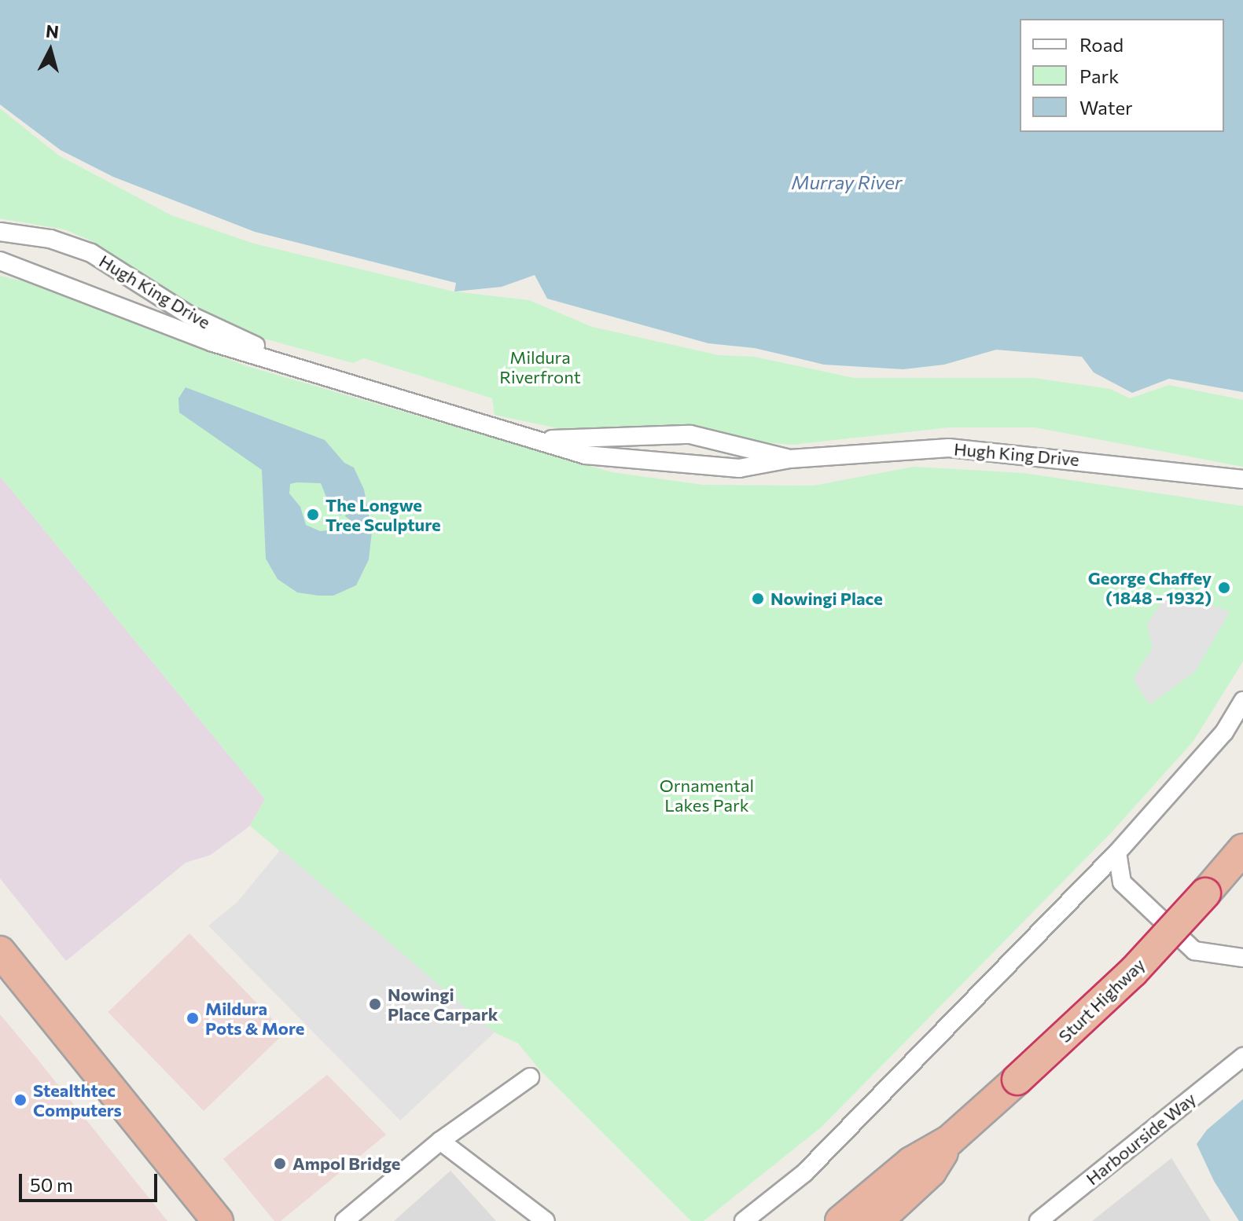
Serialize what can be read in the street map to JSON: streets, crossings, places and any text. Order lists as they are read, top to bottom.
{
  "streets": {
    "highway": ["Sturt Highway"],
    "street": ["Hugh King Drive", "Harbourside Way"]
  },
  "water": ["Murray River"],
  "parks": ["Mildura Riverfront", "Ornamental Lakes Park"],
  "places": [
    "The Longwe Tree Sculpture",
    "George Chaffey (1848 - 1932)",
    "Nowingi Place",
    "Nowingi Place Carpark",
    "Mildura Pots & More",
    "Stealthtec Computers",
    "Ampol Bridge"
  ],
  "legend": ["Road", "Park", "Water"],
  "scale_bar": "50 m",
  "north": "top"
}
